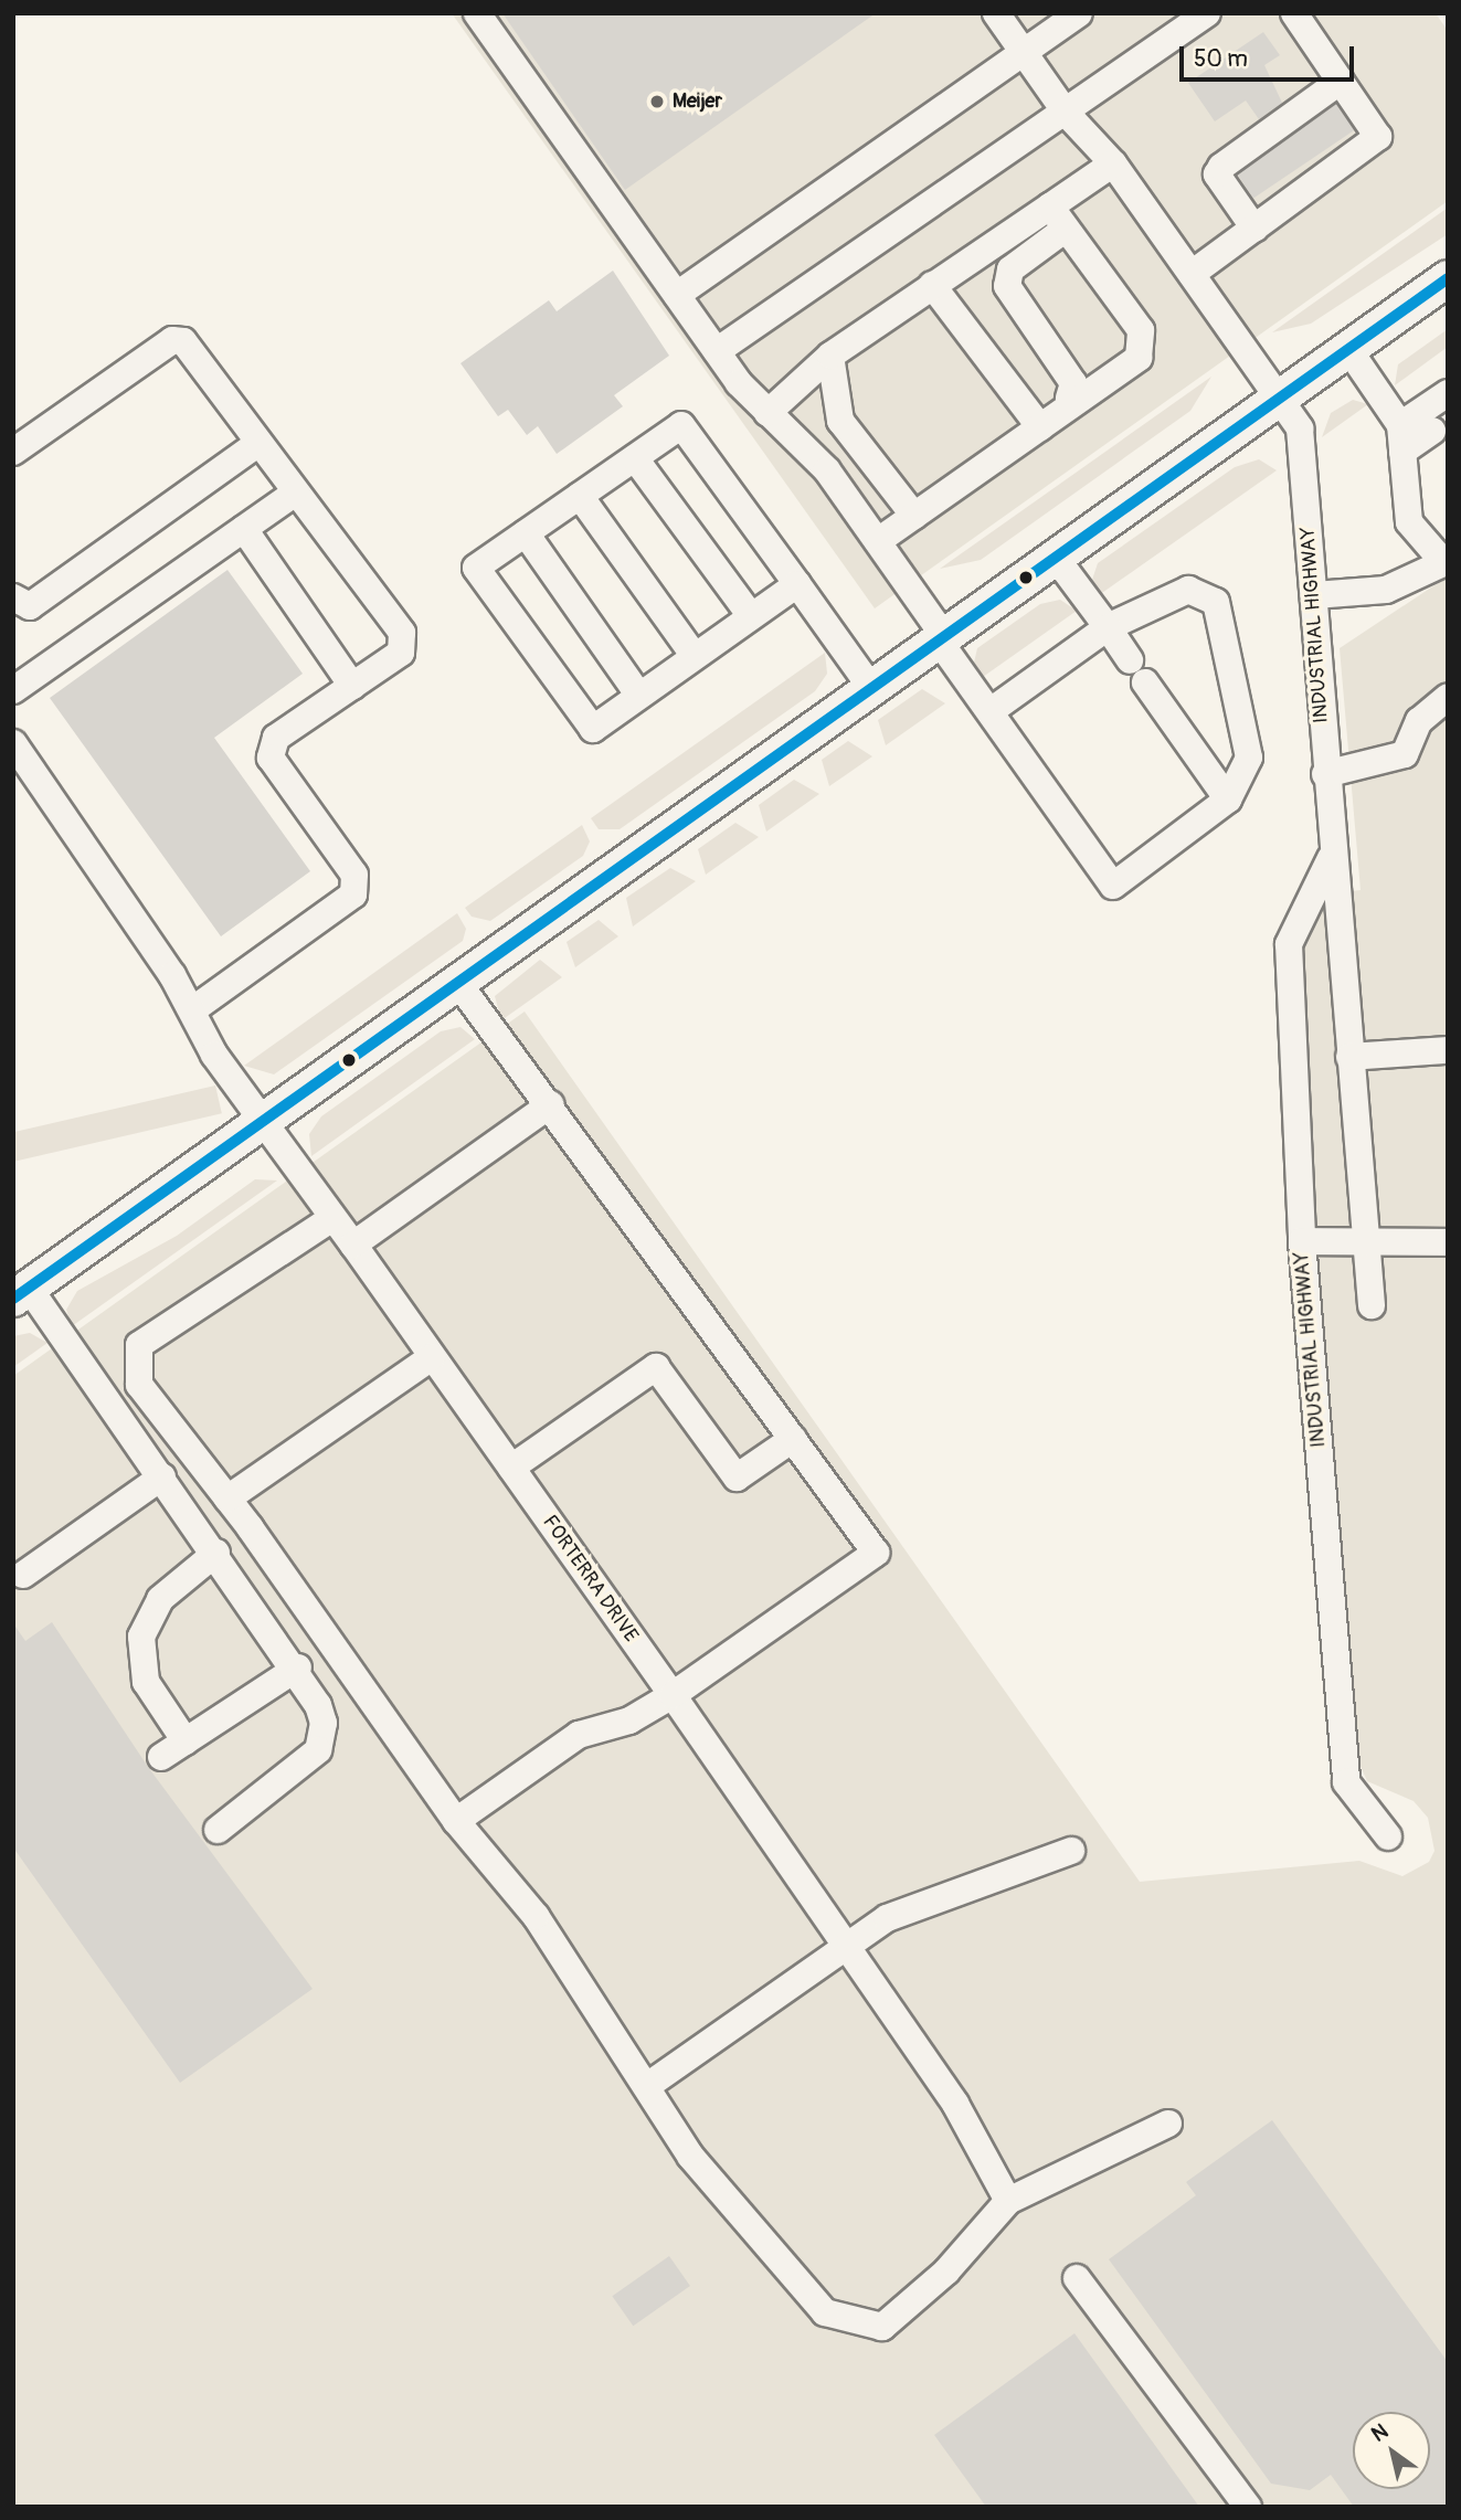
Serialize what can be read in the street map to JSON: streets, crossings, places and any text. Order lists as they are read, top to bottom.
{
  "streets": {
    "street": ["INDUSTRIAL HIGHWAY", "FORTERRA DRIVE"]
  },
  "places": ["Meijer"],
  "scale_bar": "50 m",
  "north": "top left"
}
